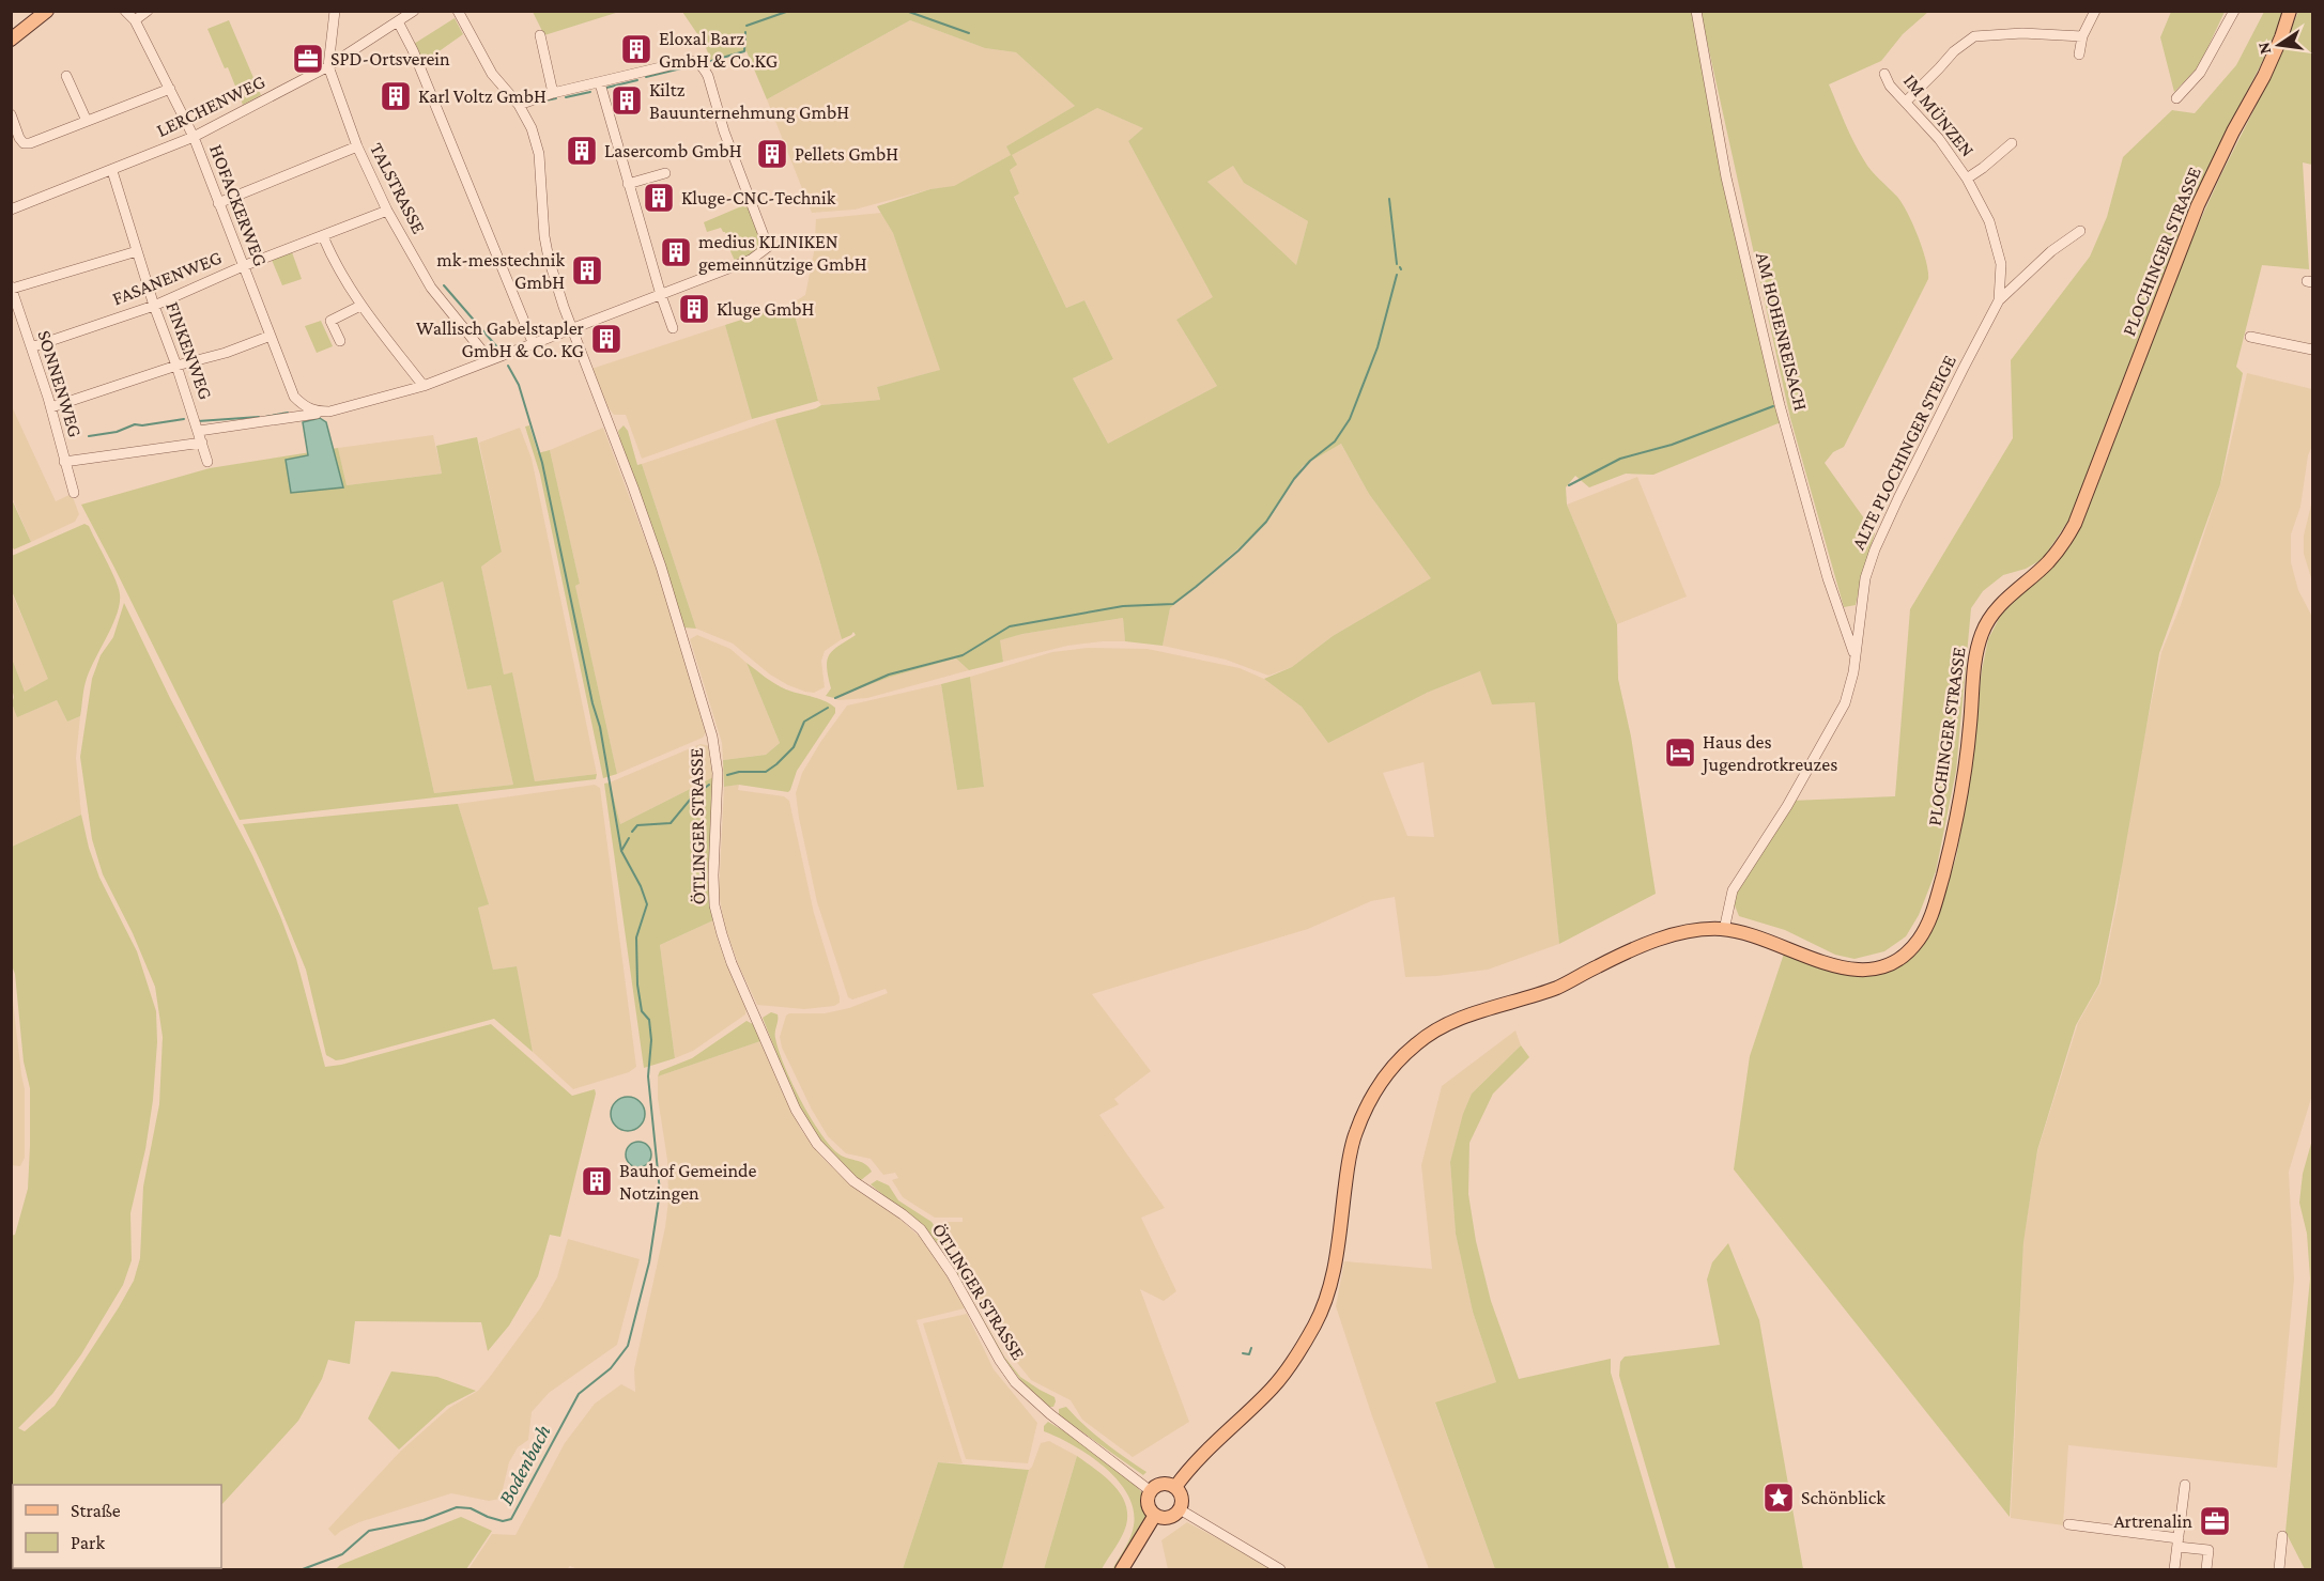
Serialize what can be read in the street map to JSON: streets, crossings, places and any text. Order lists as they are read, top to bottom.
{
  "streets": {
    "main road": ["PLOCHINGER STRASSE"],
    "street": [
      "LERCHENWEG",
      "IM MÜNZEN",
      "TALSTRASSE",
      "HOFACKERWEG",
      "FASANENWEG",
      "AM HOHENREISACH",
      "FINKENWEG",
      "SONNENWEG",
      "ALTE PLOCHINGER STEIGE",
      "ÖTLINGER STRASSE"
    ]
  },
  "crossings": [
    ["LERCHENWEG", "TALSTRASSE"],
    ["LERCHENWEG", "HOFACKERWEG"],
    ["LERCHENWEG", "FINKENWEG"],
    ["IM MÜNZEN", "ALTE PLOCHINGER STEIGE"],
    ["TALSTRASSE", "FASANENWEG"],
    ["HOFACKERWEG", "FASANENWEG"],
    ["PLOCHINGER STRASSE", "ALTE PLOCHINGER STEIGE"],
    ["PLOCHINGER STRASSE", "ÖTLINGER STRASSE"],
    ["FASANENWEG", "FINKENWEG"],
    ["FASANENWEG", "SONNENWEG"],
    ["AM HOHENREISACH", "ALTE PLOCHINGER STEIGE"]
  ],
  "water": ["Bodenbach"],
  "places": {
    "building": [
      "Eloxal Barz GmbH & Co.KG",
      "Karl Voltz GmbH",
      "Kiltz Bauunternehmung GmbH",
      "Lasercomb GmbH",
      "Pellets GmbH",
      "Kluge-CNC-Technik",
      "medius KLINIKEN gemeinnützige GmbH",
      "mk-messtechnik GmbH",
      "Kluge GmbH",
      "Wallisch Gabelstapler GmbH & Co. KG",
      "Bauhof Gemeinde Notzingen"
    ],
    "office": ["SPD-Ortsverein", "Artrenalin"],
    "hotel": ["Haus des Jugendrotkreuzes"],
    "place": ["Schönblick"]
  },
  "legend": ["Straße", "Park"],
  "north": "left"
}
